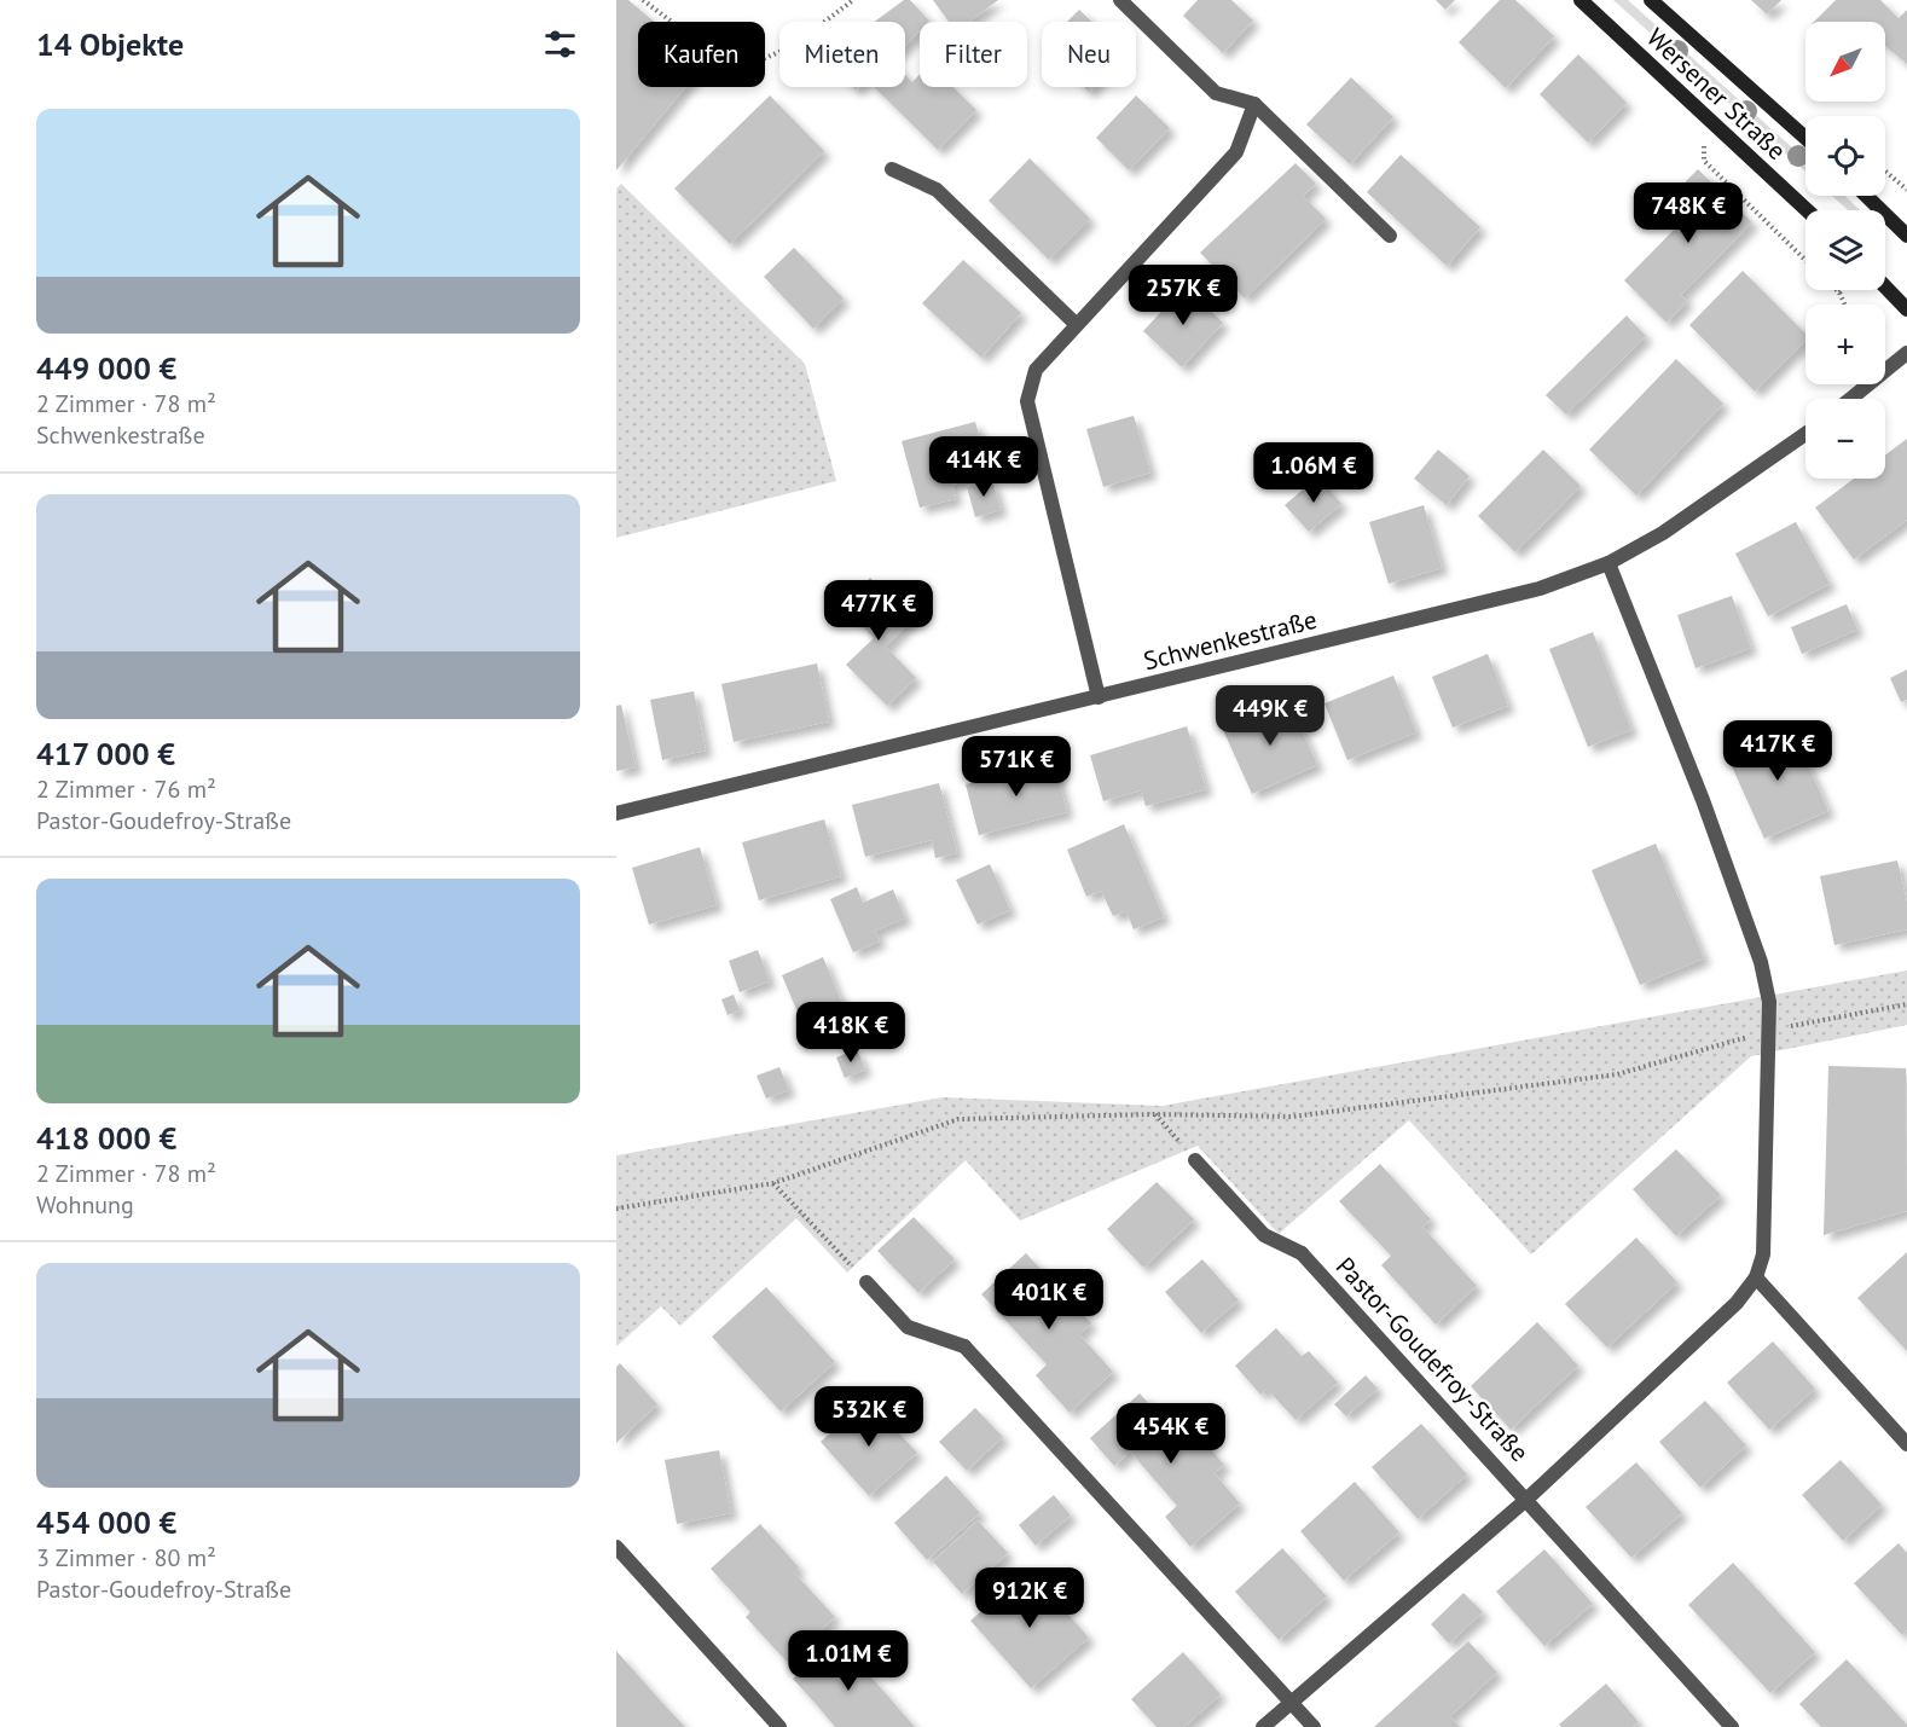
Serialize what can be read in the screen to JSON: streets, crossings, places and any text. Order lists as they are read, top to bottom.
{
  "streets": {
    "main road": ["Wersener Straße"],
    "street": ["Schwenkestraße", "Pastor-Goudefroy-Straße"]
  },
  "crossings": [
    ["Schwenkestraße", "Pastor-Goudefroy-Straße"]
  ],
  "north": "bottom left",
  "page": {
    "heading": "14 Objekte",
    "map_buttons": ["+", "−"],
    "chip": [
      "Kaufen",
      "Mieten",
      "Filter",
      "Neu"
    ],
    "list": [
      {
        "name": "449 000 €",
        "note": "2 Zimmer · 78 m² · Schwenkestraße"
      },
      {
        "name": "417 000 €",
        "note": "2 Zimmer · 76 m² · Pastor-Goudefroy-Straße"
      },
      {
        "name": "418 000 €",
        "note": "2 Zimmer · 78 m² · Wohnung"
      },
      {
        "name": "454 000 €",
        "note": "3 Zimmer · 80 m² · Pastor-Goudefroy-Straße"
      }
    ],
    "price": [
      "748K €",
      "257K €",
      "414K €",
      "1.06M €",
      "477K €",
      "449K €",
      "417K €",
      "571K €",
      "418K €",
      "401K €",
      "532K €",
      "454K €",
      "912K €",
      "1.01M €"
    ]
  }
}
